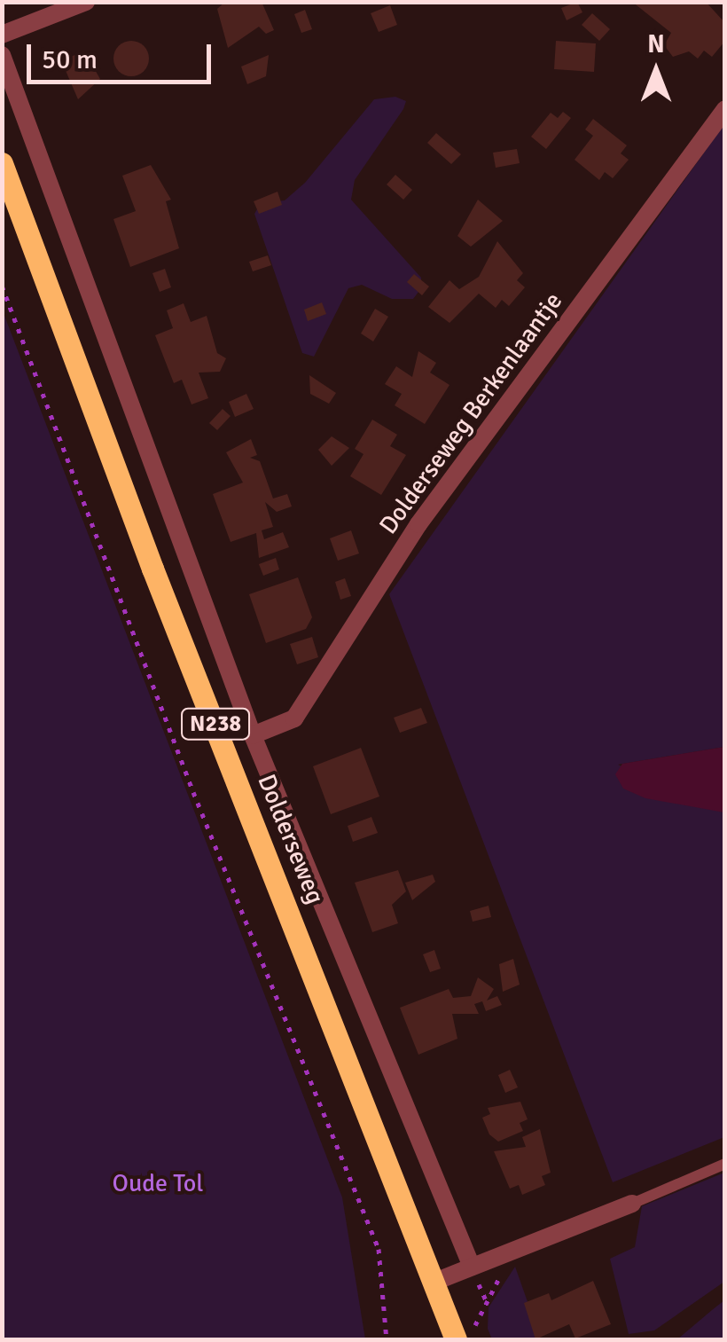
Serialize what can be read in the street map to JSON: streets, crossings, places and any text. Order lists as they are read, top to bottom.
{
  "streets": {
    "main road": ["N238", "Dolderseweg"],
    "street": ["Dolderseweg Berkenlaantje"]
  },
  "parks": ["Oude Tol"],
  "scale_bar": "50 m",
  "north": "top"
}
